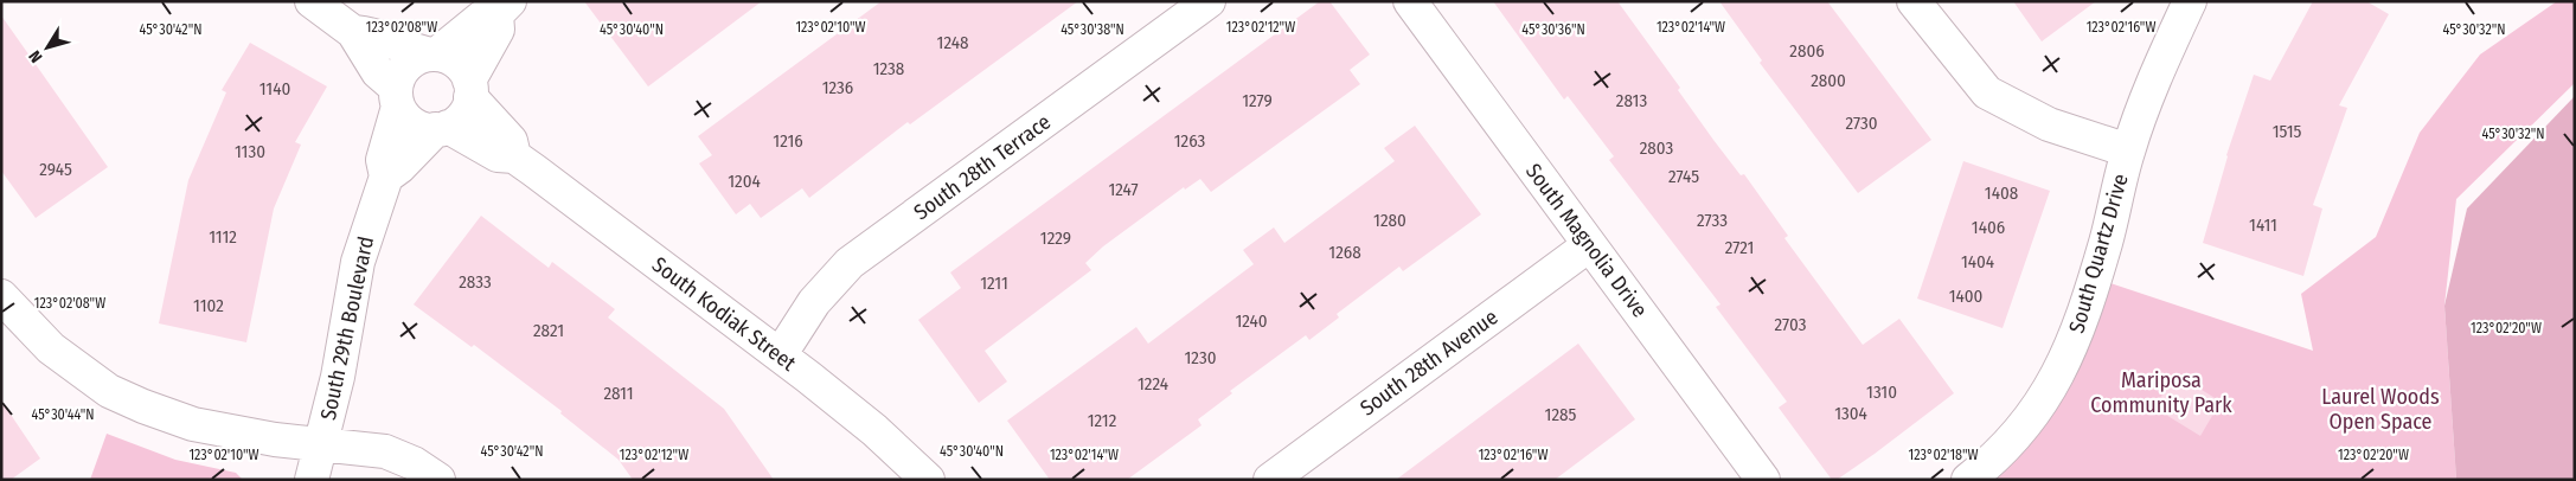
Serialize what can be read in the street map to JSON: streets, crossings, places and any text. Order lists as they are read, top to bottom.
{
  "streets": {
    "street": [
      "South 28th Terrace",
      "South Magnolia Drive",
      "South Quartz Drive",
      "South Kodiak Street",
      "South 29th Boulevard",
      "South 28th Avenue"
    ]
  },
  "crossings": [
    ["South 28th Terrace", "South Kodiak Street"],
    ["South Magnolia Drive", "South 28th Avenue"],
    ["South Kodiak Street", "South 29th Boulevard"]
  ],
  "parks": ["Mariposa Community Park", "Laurel Woods Open Space"],
  "house_numbers": [
    "1248",
    "2806",
    "1238",
    "2800",
    "1236",
    "1140",
    "1279",
    "2813",
    "2730",
    "1515",
    "1216",
    "1263",
    "2803",
    "1130",
    "2945",
    "2745",
    "1204",
    "1247",
    "1408",
    "1280",
    "2733",
    "1411",
    "1406",
    "1112",
    "1229",
    "2721",
    "1268",
    "1404",
    "2833",
    "1211",
    "1400",
    "1102",
    "1240",
    "2703",
    "2821",
    "1230",
    "1224",
    "1310",
    "2811",
    "1304",
    "1285",
    "1212"
  ],
  "north": "bottom left",
  "coordinates": [
    "123°02'16\"W",
    "123°02'08\"W",
    "123°02'10\"W",
    "123°02'12\"W",
    "123°02'14\"W",
    "45°30'42\"N",
    "45°30'40\"N",
    "45°30'38\"N",
    "45°30'36\"N",
    "45°30'32\"N",
    "123°02'20\"W",
    "45°30'44\"N",
    "123°02'18\"W"
  ]
}
